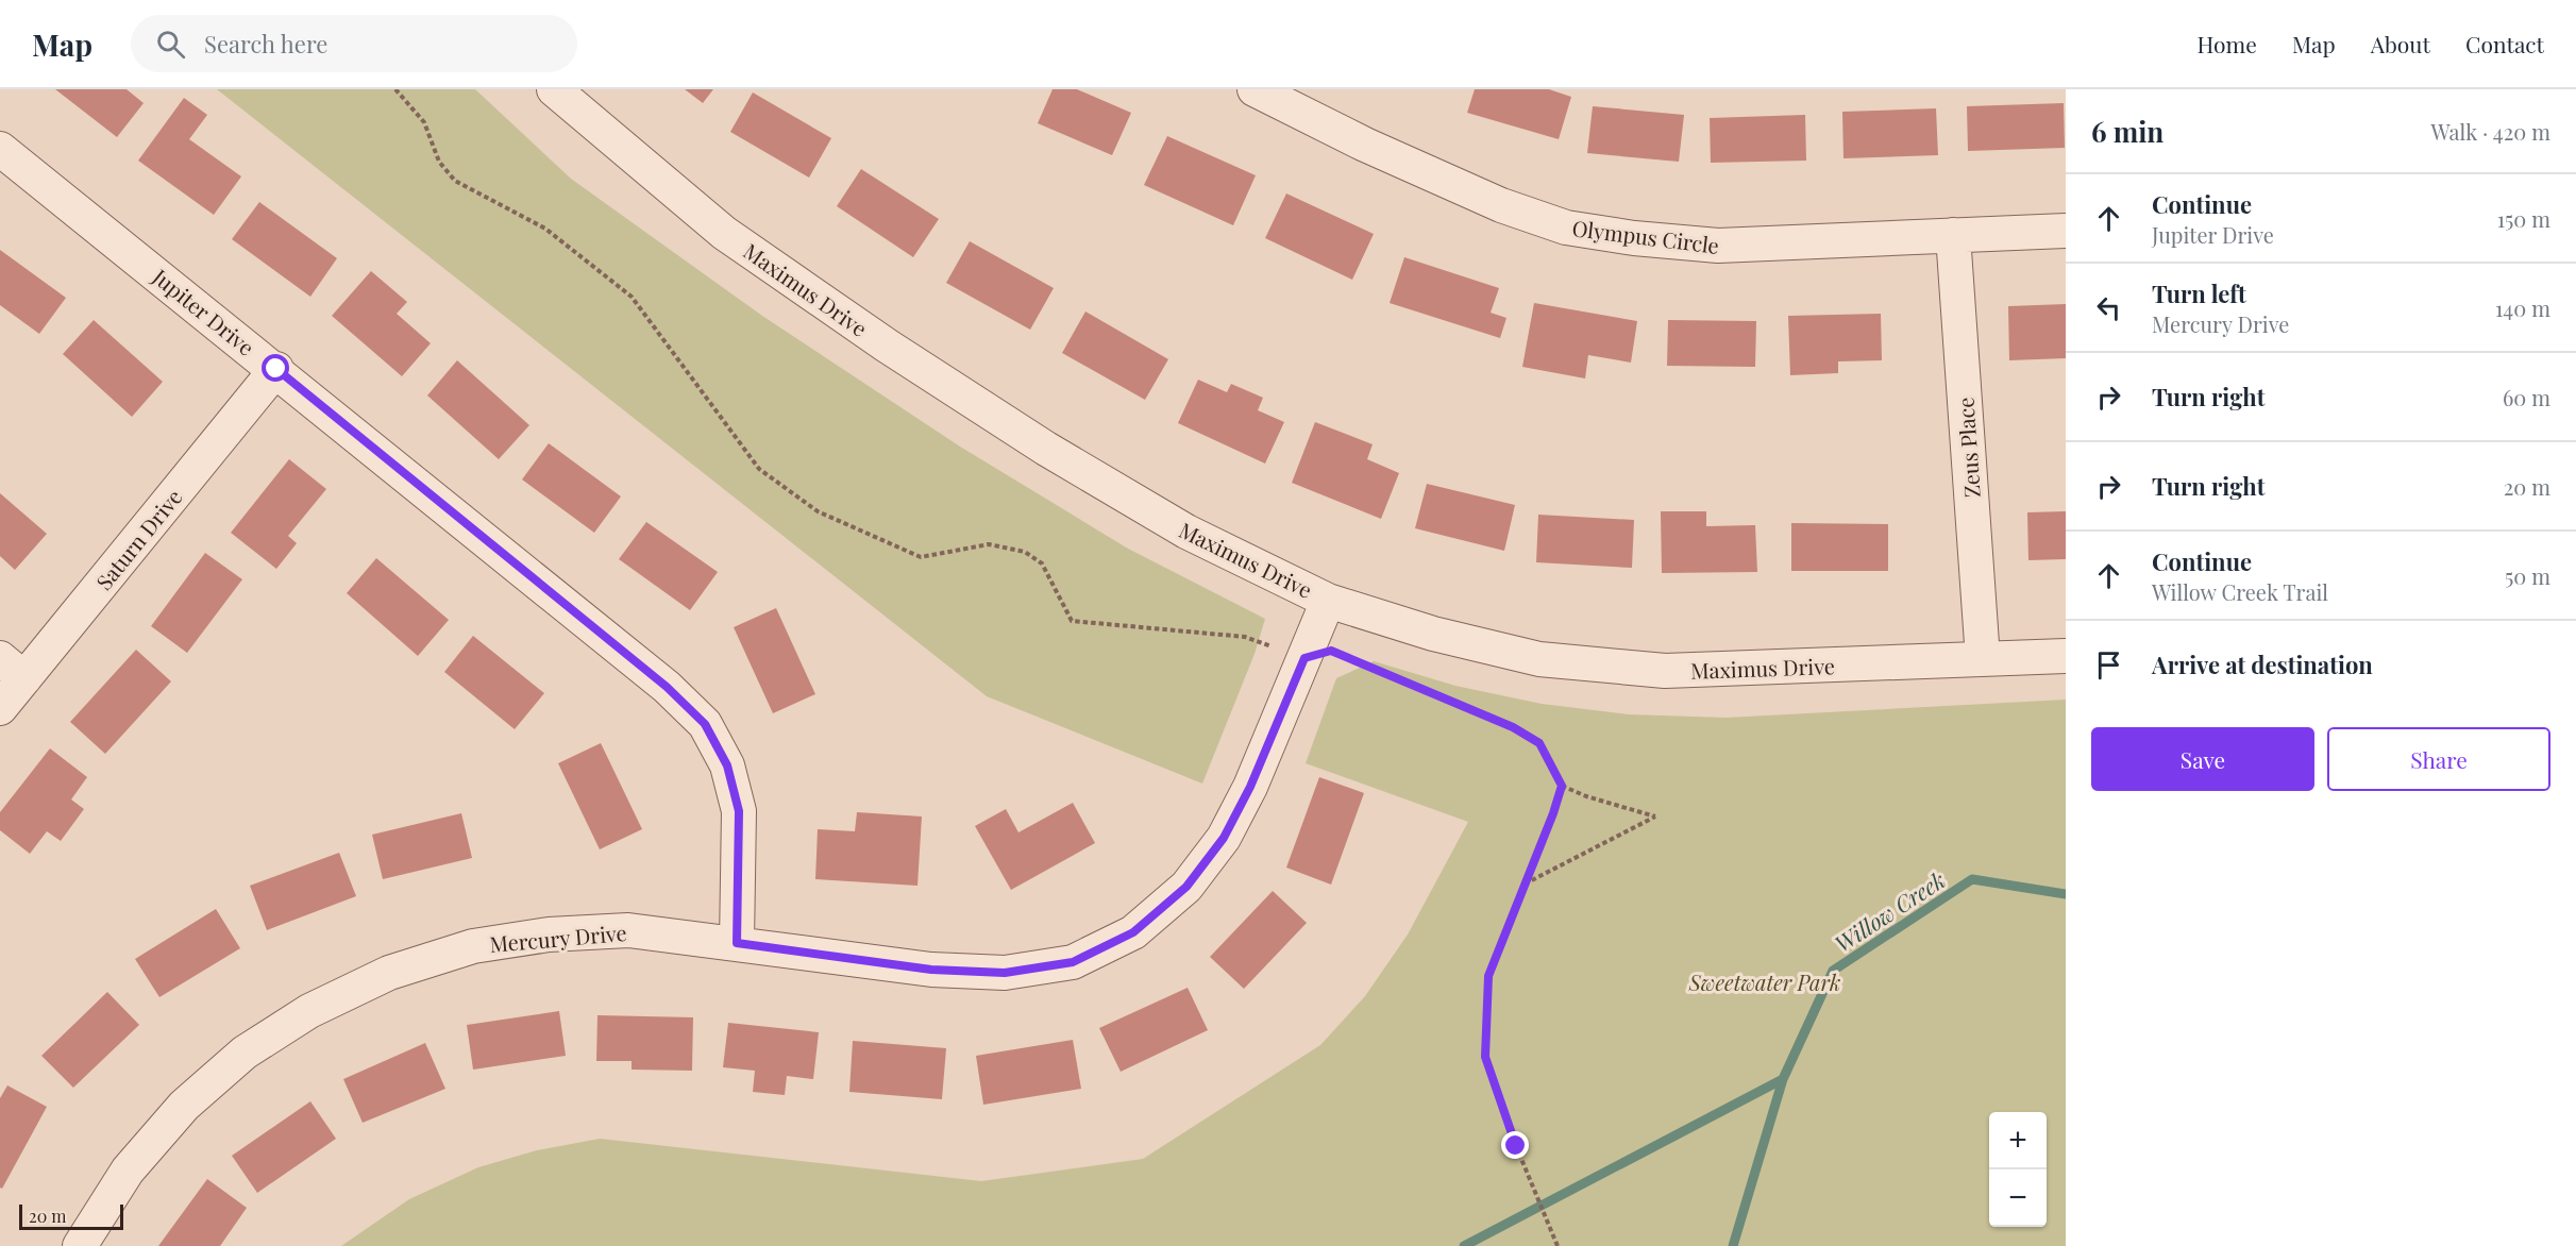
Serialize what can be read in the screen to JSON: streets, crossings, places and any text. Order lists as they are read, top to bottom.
{
  "streets": {
    "street": [
      "Olympus Circle",
      "Maximus Drive",
      "Jupiter Drive",
      "Zeus Place",
      "Saturn Drive",
      "Mercury Drive"
    ]
  },
  "crossings": [
    ["Olympus Circle", "Zeus Place"],
    ["Maximus Drive", "Zeus Place"],
    ["Maximus Drive", "Mercury Drive"],
    ["Jupiter Drive", "Saturn Drive"],
    ["Jupiter Drive", "Mercury Drive"]
  ],
  "water": ["Willow Creek"],
  "parks": ["Sweetwater Park"],
  "scale_bar": "20 m",
  "page": {
    "header": "Map",
    "search": "Search here",
    "nav": [
      "Home",
      "Map",
      "About",
      "Contact"
    ],
    "heading": ["6 min", "Walk · 420 m"],
    "list": [
      ["Continue", "Jupiter Drive", "150 m"],
      ["Turn left", "Mercury Drive", "140 m"],
      ["Turn right", "60 m"],
      ["Turn right", "20 m"],
      ["Continue", "Willow Creek Trail", "50 m"],
      "Arrive at destination"
    ],
    "buttons": ["Save", "Share"],
    "map_buttons": ["+", "−"],
    "scale": "20 m"
  }
}
